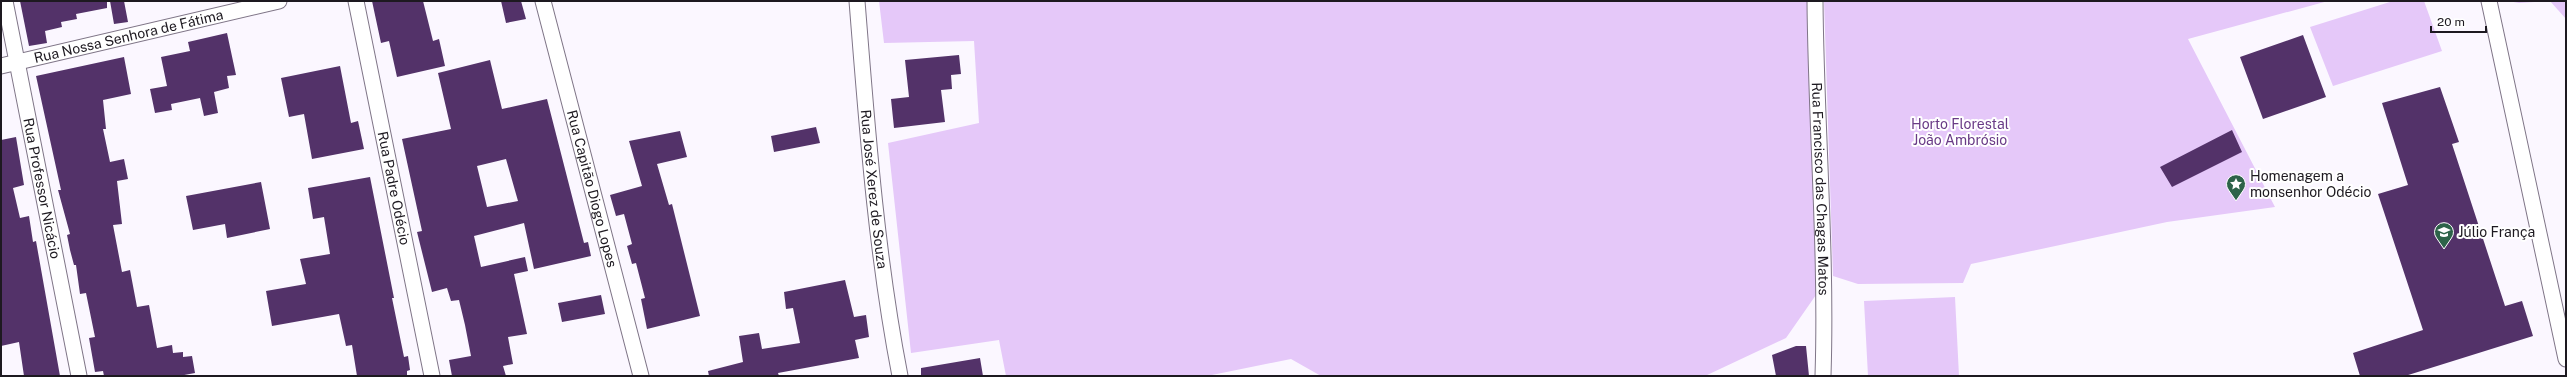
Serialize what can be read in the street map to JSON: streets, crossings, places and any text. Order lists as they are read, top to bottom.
{
  "streets": {
    "street": [
      "Rua Nossa Senhora de Fátima",
      "Rua Professor Nicácio",
      "Rua Padre Odécio",
      "Rua Capitão Diogo Lopes",
      "Rua José Xerez de Souza",
      "Rua Francisco das Chagas Matos"
    ]
  },
  "crossings": [
    ["Rua Nossa Senhora de Fátima", "Rua Professor Nicácio"]
  ],
  "parks": ["Horto Florestal João Ambrósio"],
  "places": {
    "place": ["Homenagem a monsenhor Odécio"],
    "school or university": ["Júlio França"]
  },
  "scale_bar": "20 m"
}
